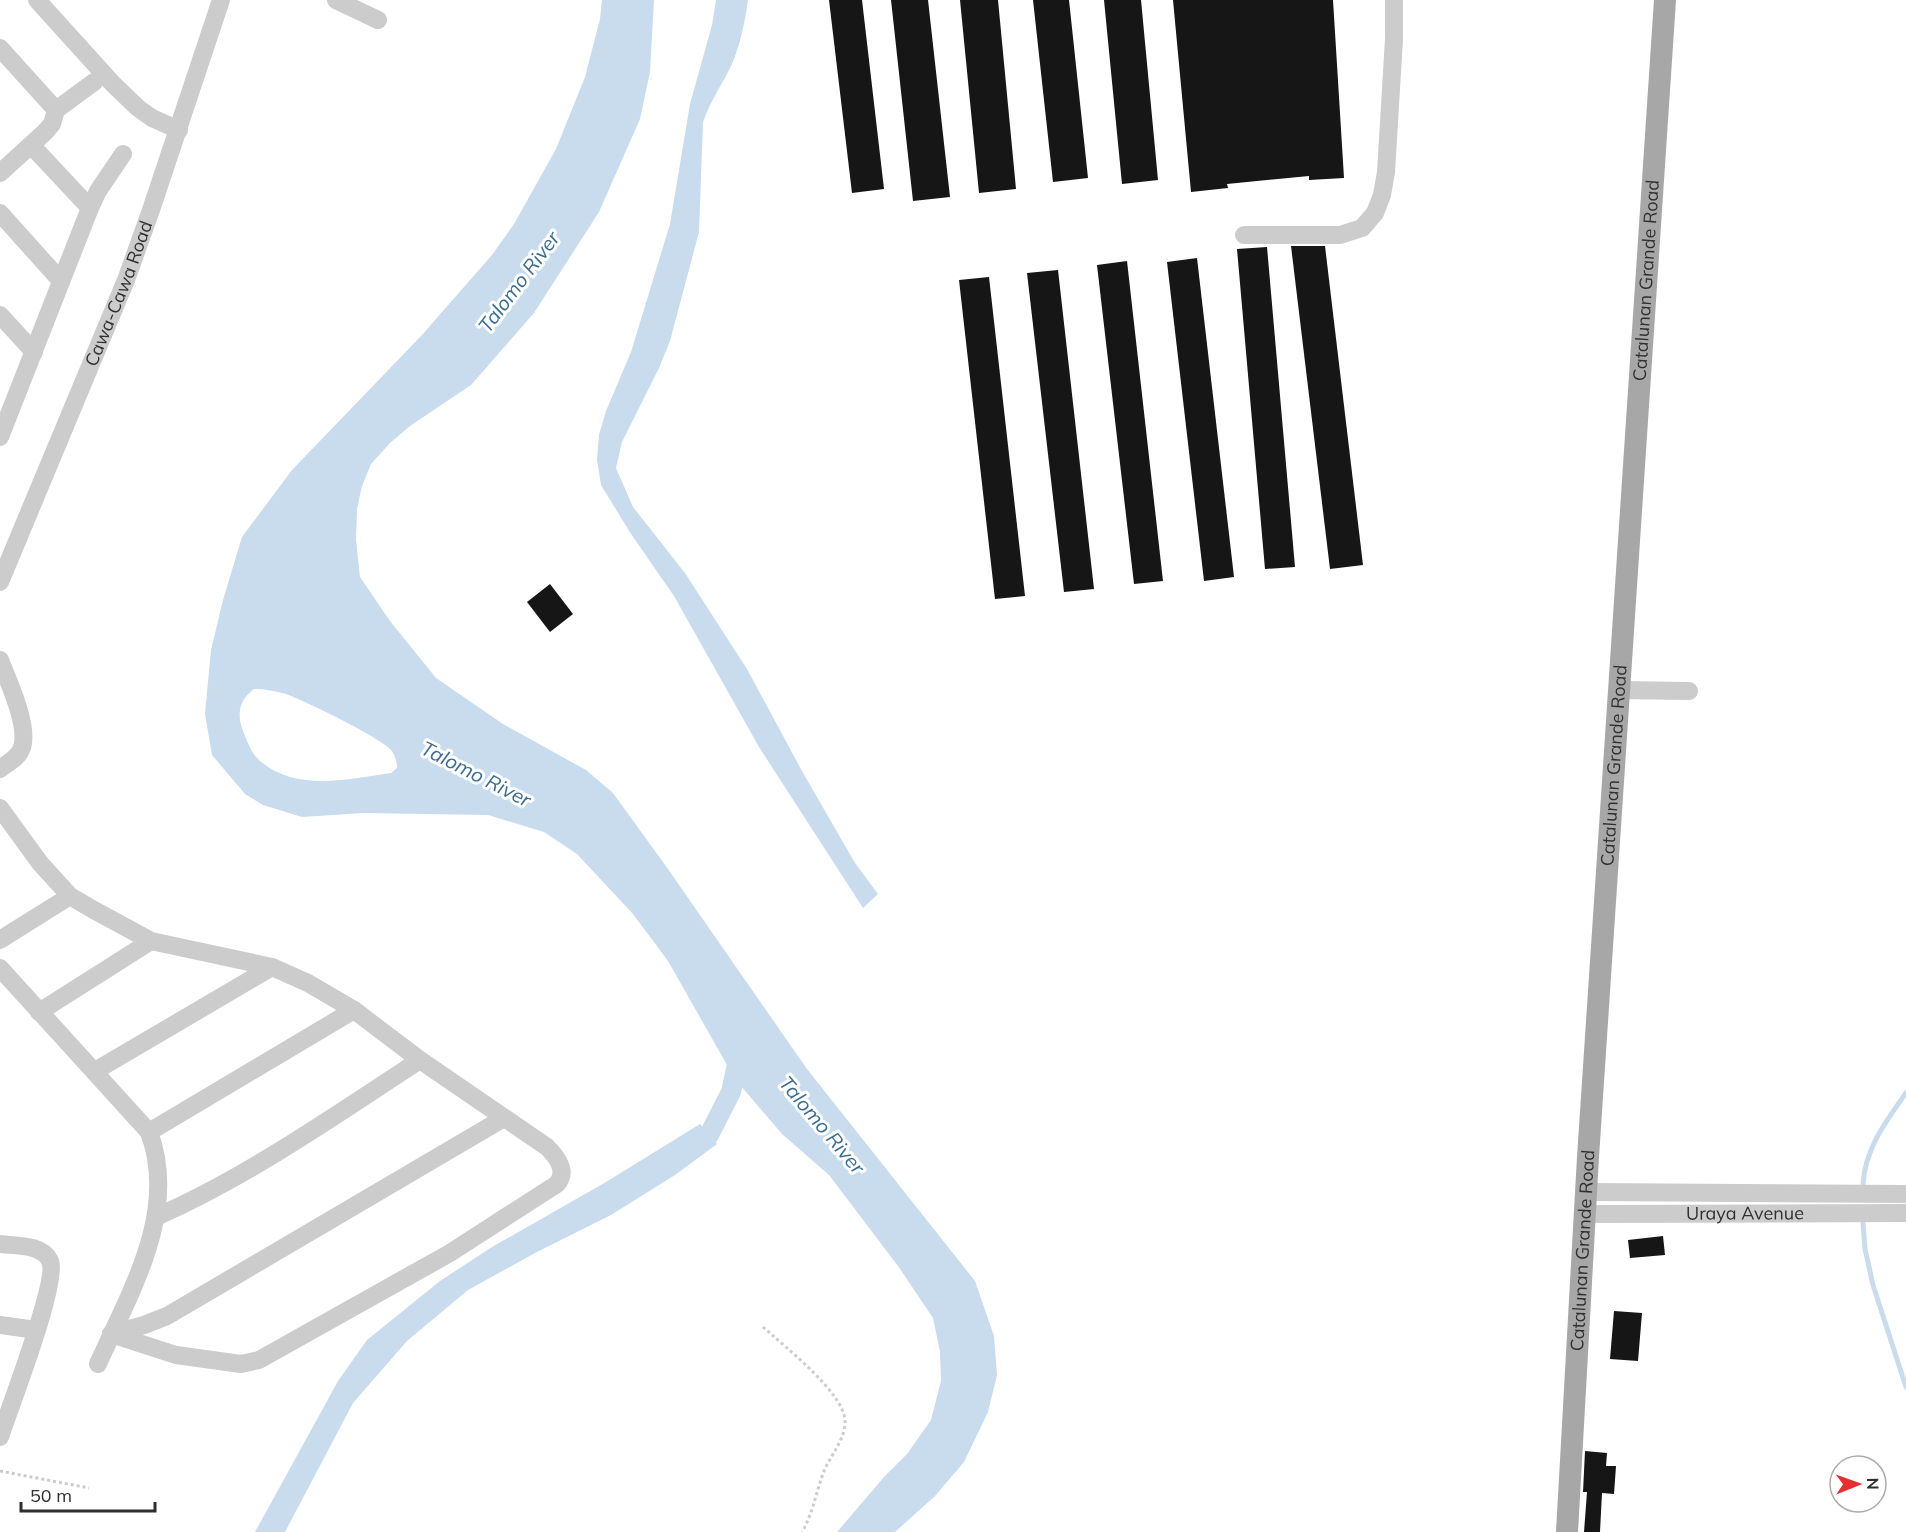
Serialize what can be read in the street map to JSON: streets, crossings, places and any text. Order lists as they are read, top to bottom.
{
  "streets": {
    "main road": ["Catalunan Grande Road"],
    "street": ["Cawa-Cawa Road", "Uraya Avenue"]
  },
  "crossings": [
    ["Catalunan Grande Road", "Uraya Avenue"]
  ],
  "water": ["Talomo River"],
  "scale_bar": "50 m",
  "north": "right"
}
